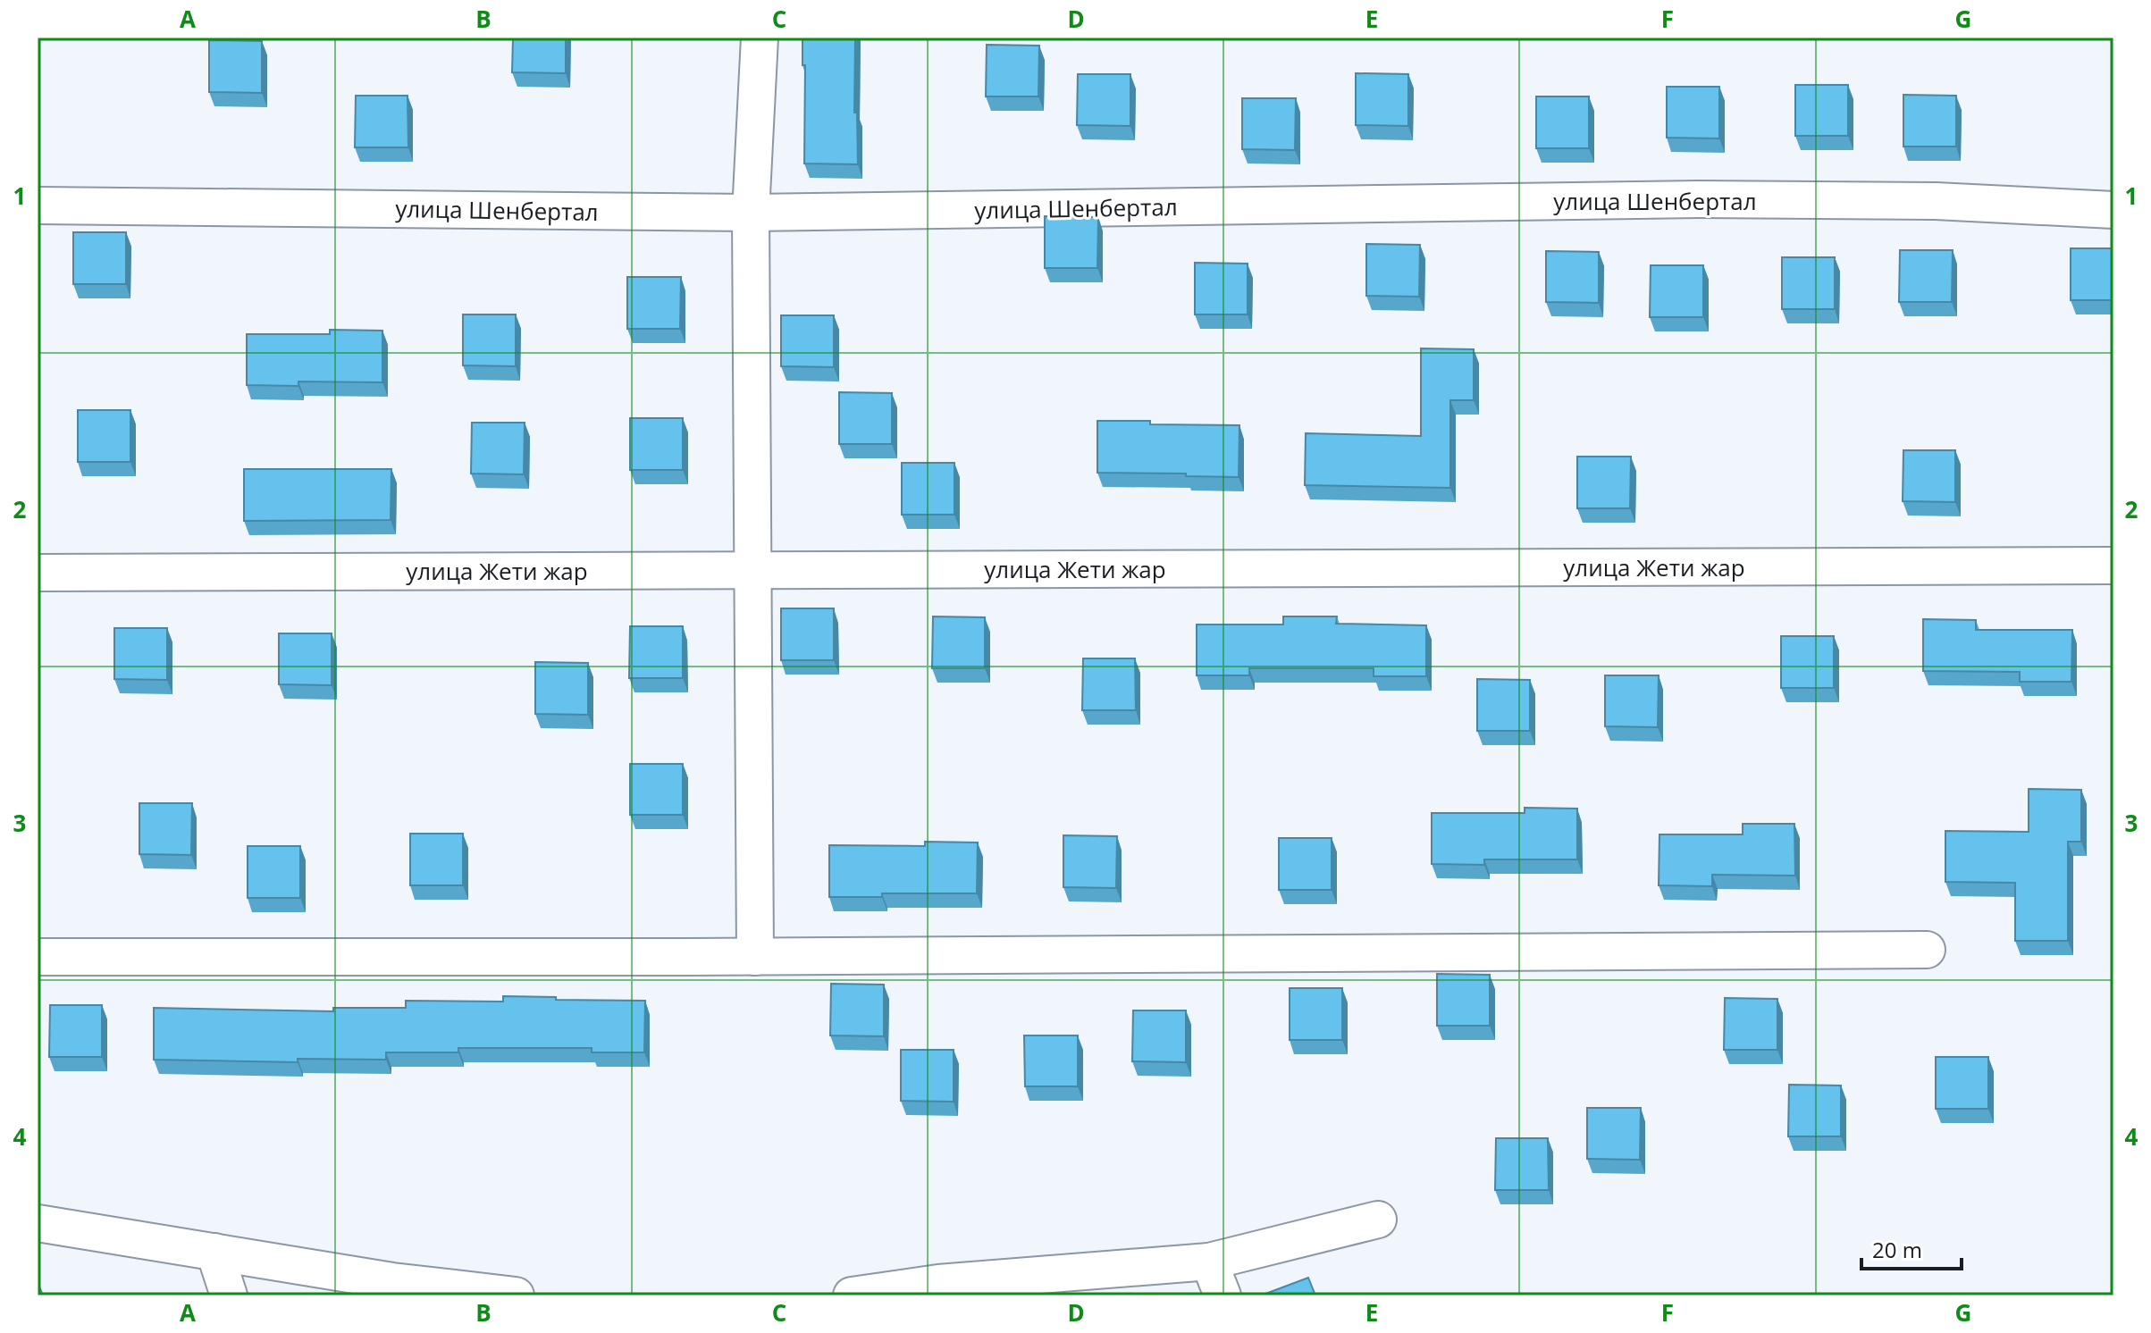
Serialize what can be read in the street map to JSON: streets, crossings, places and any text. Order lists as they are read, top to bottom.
{
  "streets": {
    "street": ["улица Шенбертал", "улица Жети жар"]
  },
  "scale_bar": "20 m",
  "grid": {
    "columns": [
      "A",
      "B",
      "C",
      "D",
      "E",
      "F",
      "G"
    ],
    "rows": [
      "1",
      "2",
      "3",
      "4"
    ]
  }
}
